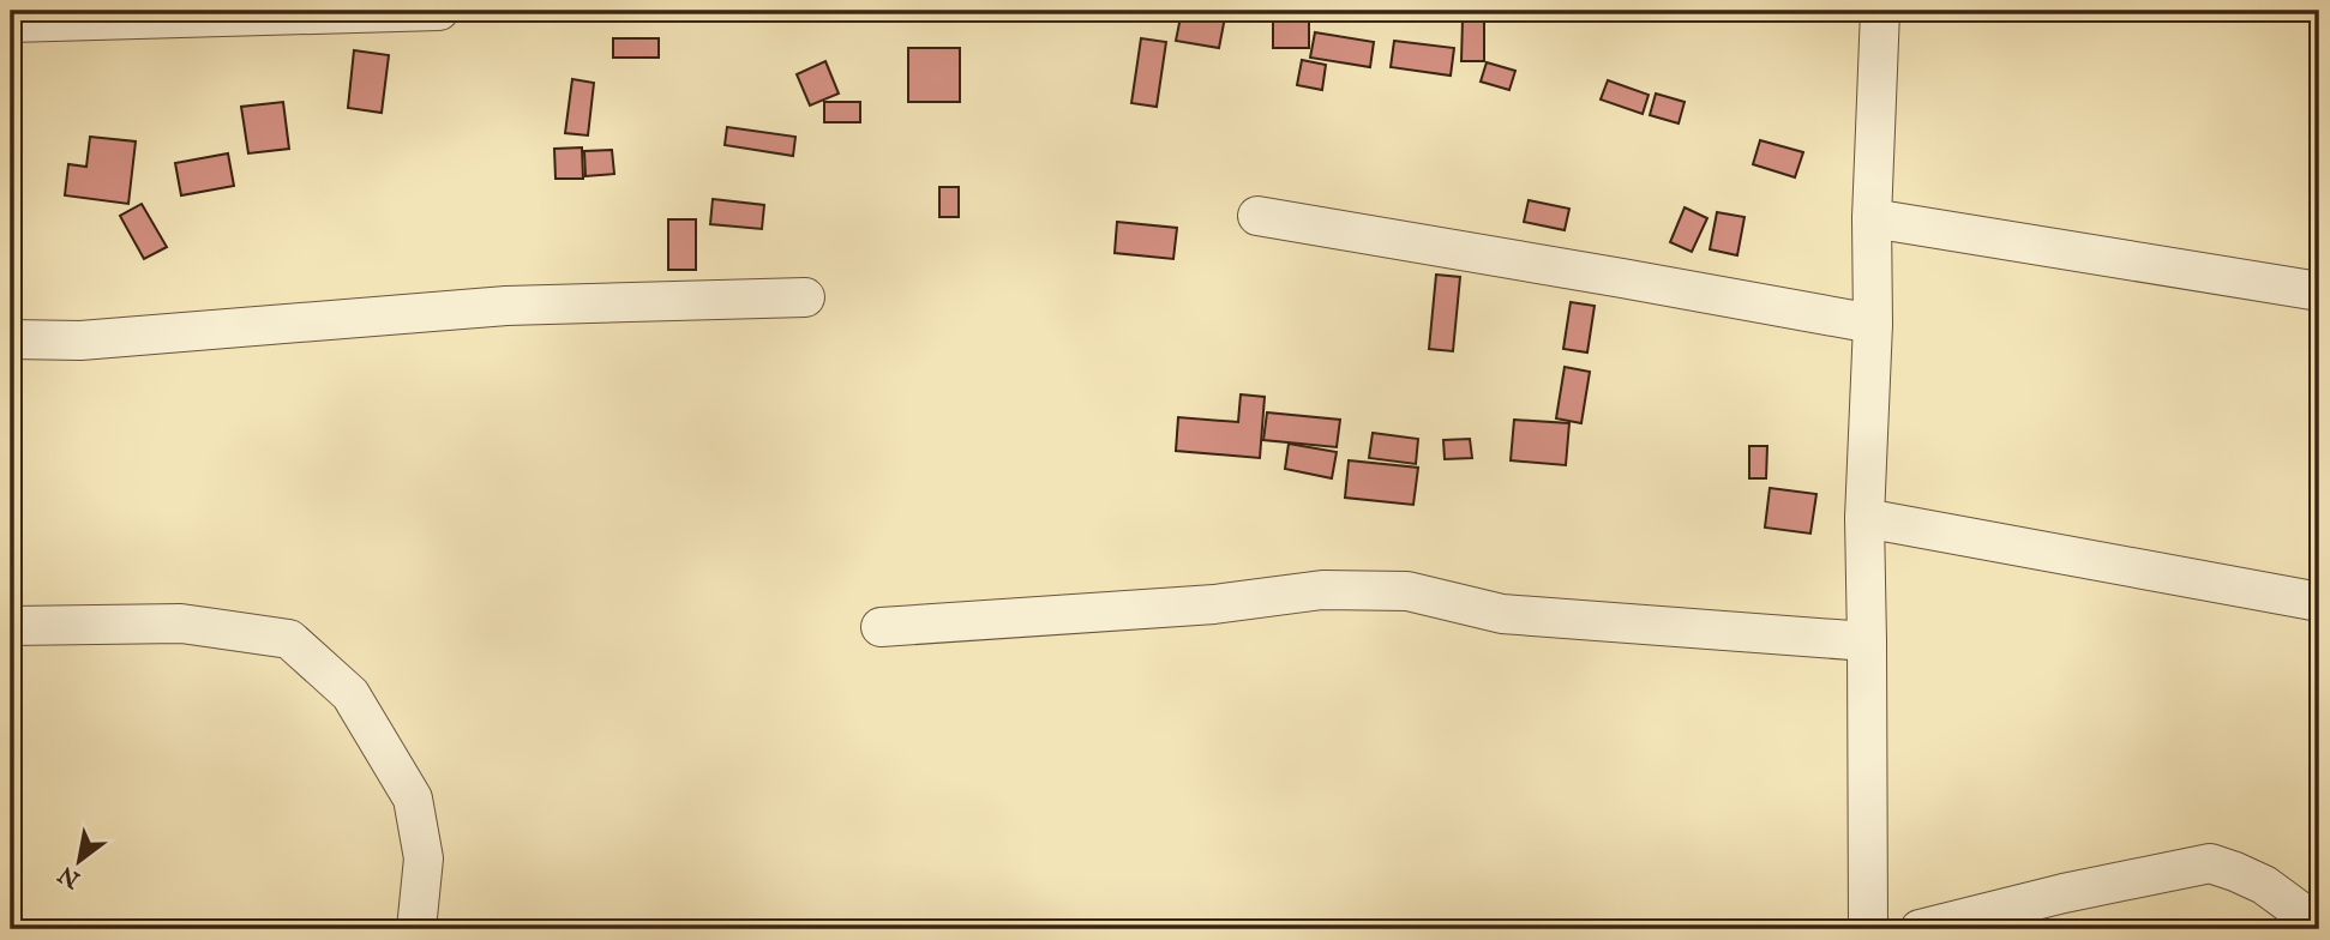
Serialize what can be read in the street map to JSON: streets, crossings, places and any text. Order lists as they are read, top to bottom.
{
  "north": "bottom left"
}
